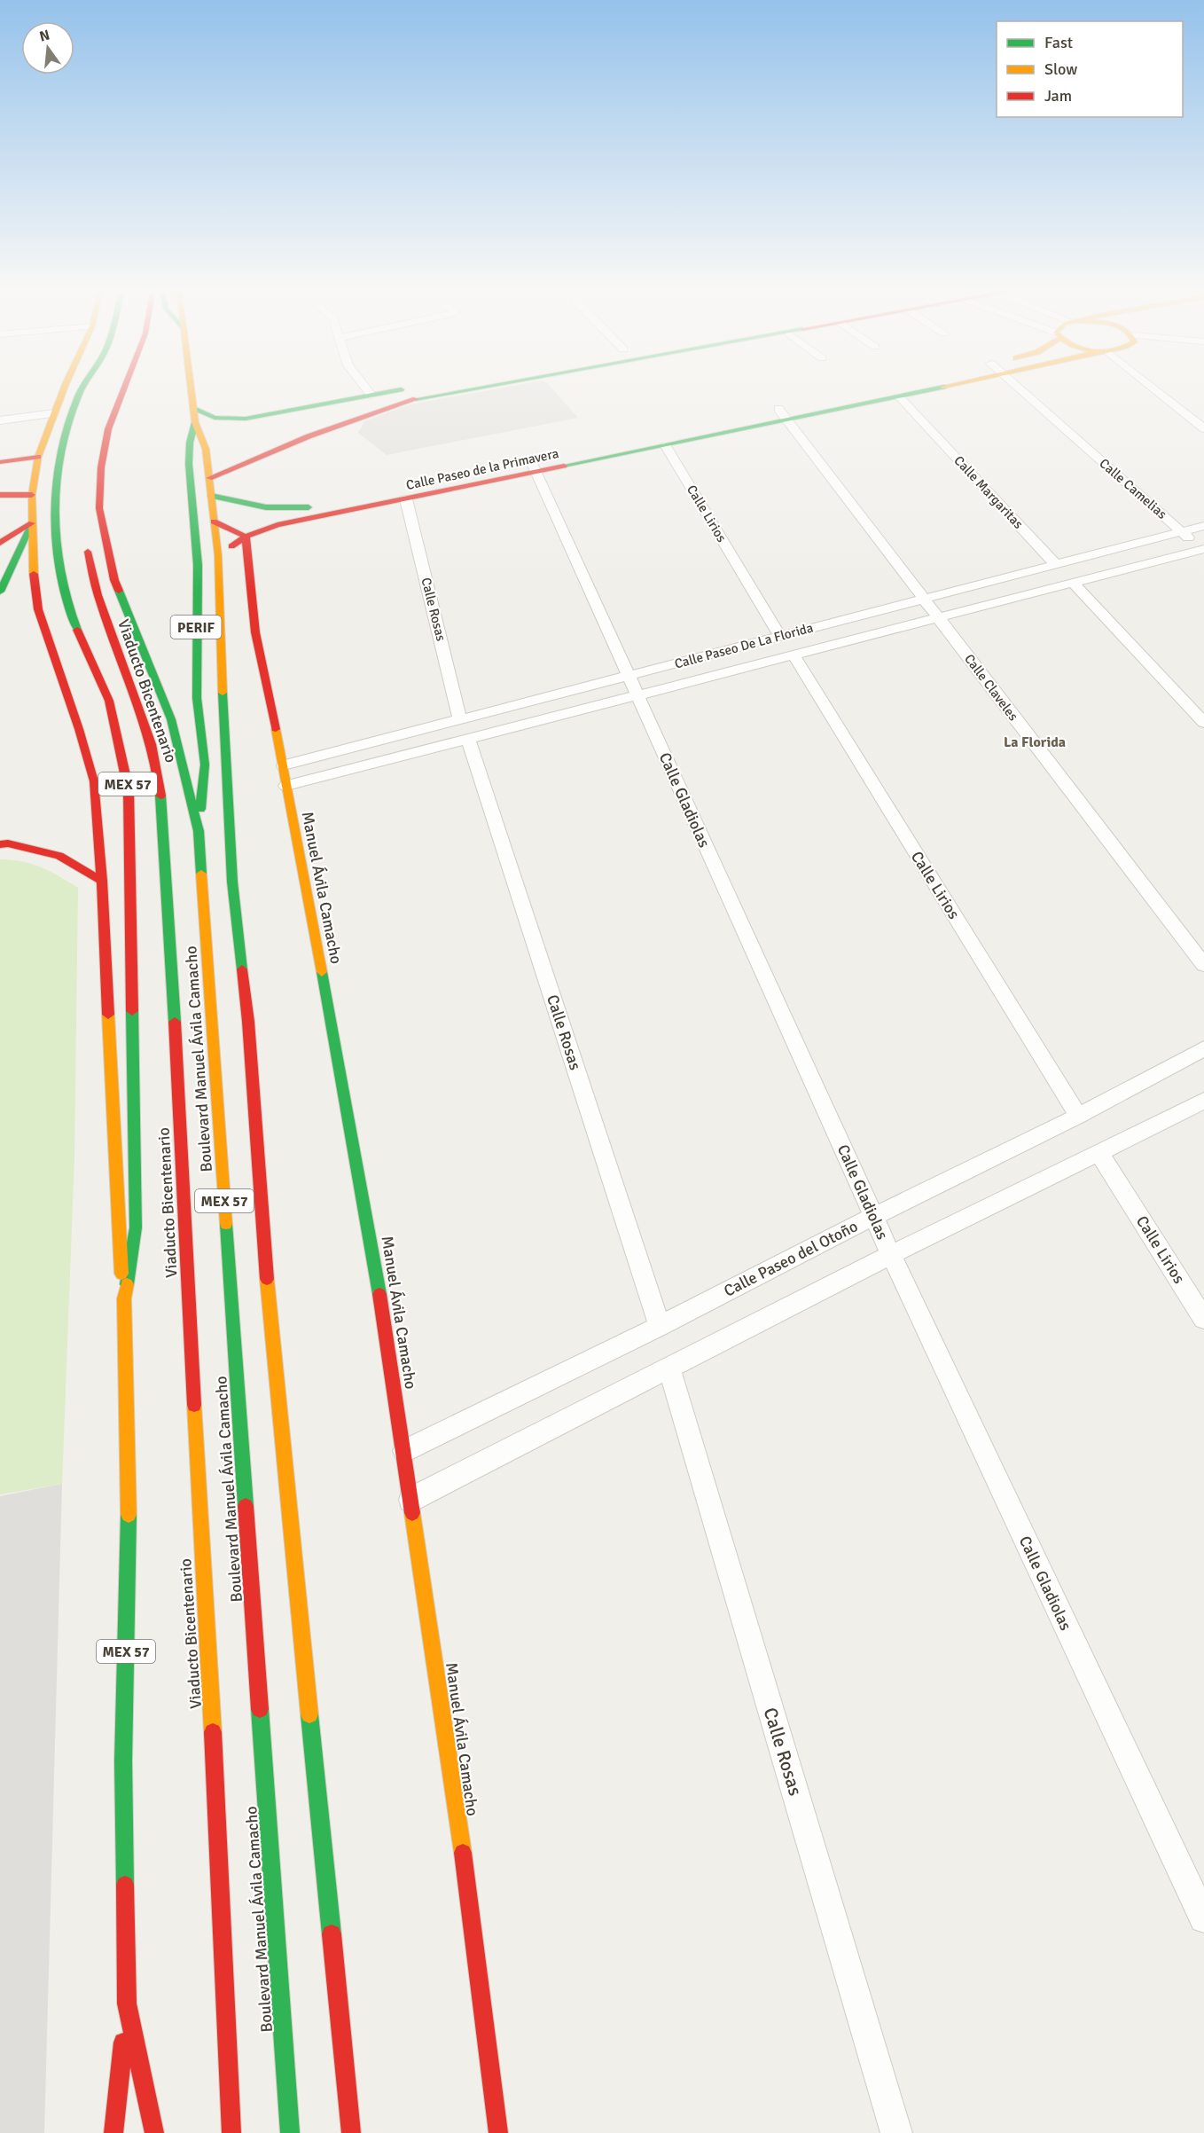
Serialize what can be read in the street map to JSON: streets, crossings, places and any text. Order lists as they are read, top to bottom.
{
  "streets": {
    "main road": [
      "Calle Paseo de la Primavera",
      "PERIF",
      "Viaducto Bicentenario",
      "MEX 57",
      "Manuel Ávila Camacho",
      "Boulevard Manuel Ávila Camacho"
    ],
    "street": [
      "Calle Camelias",
      "Calle Margaritas",
      "Calle Lirios",
      "Calle Rosas",
      "Calle Paseo De La Florida",
      "Calle Claveles",
      "Calle Gladiolas",
      "Calle Paseo del Otoño"
    ]
  },
  "crossings": [
    ["Calle Paseo de la Primavera", "Calle Margaritas"],
    ["Calle Paseo de la Primavera", "Calle Lirios"],
    ["Calle Paseo de la Primavera", "Calle Rosas"],
    ["Calle Paseo de la Primavera", "Calle Claveles"],
    ["Calle Paseo de la Primavera", "Calle Gladiolas"],
    ["Calle Paseo de la Primavera", "Manuel Ávila Camacho"],
    ["Calle Camelias", "Calle Paseo De La Florida"],
    ["Calle Margaritas", "Calle Paseo De La Florida"],
    ["Calle Lirios", "Calle Paseo De La Florida"],
    ["Calle Lirios", "Calle Paseo del Otoño"],
    ["Calle Rosas", "Calle Paseo De La Florida"],
    ["Calle Rosas", "Calle Paseo del Otoño"],
    ["PERIF", "Boulevard Manuel Ávila Camacho"],
    ["Calle Paseo De La Florida", "Calle Claveles"],
    ["Calle Paseo De La Florida", "Calle Gladiolas"],
    ["Calle Paseo De La Florida", "Manuel Ávila Camacho"],
    ["Calle Gladiolas", "Calle Paseo del Otoño"],
    ["Manuel Ávila Camacho", "Calle Paseo del Otoño"]
  ],
  "districts": ["La Florida"],
  "legend": ["Fast", "Slow", "Jam"],
  "north": "top"
}
